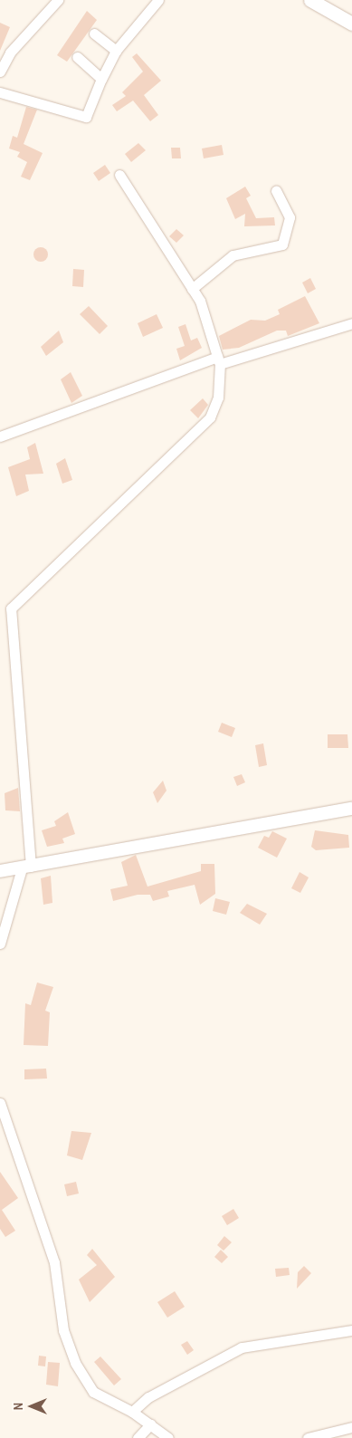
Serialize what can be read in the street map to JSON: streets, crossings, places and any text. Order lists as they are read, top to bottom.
{
  "north": "left"
}
